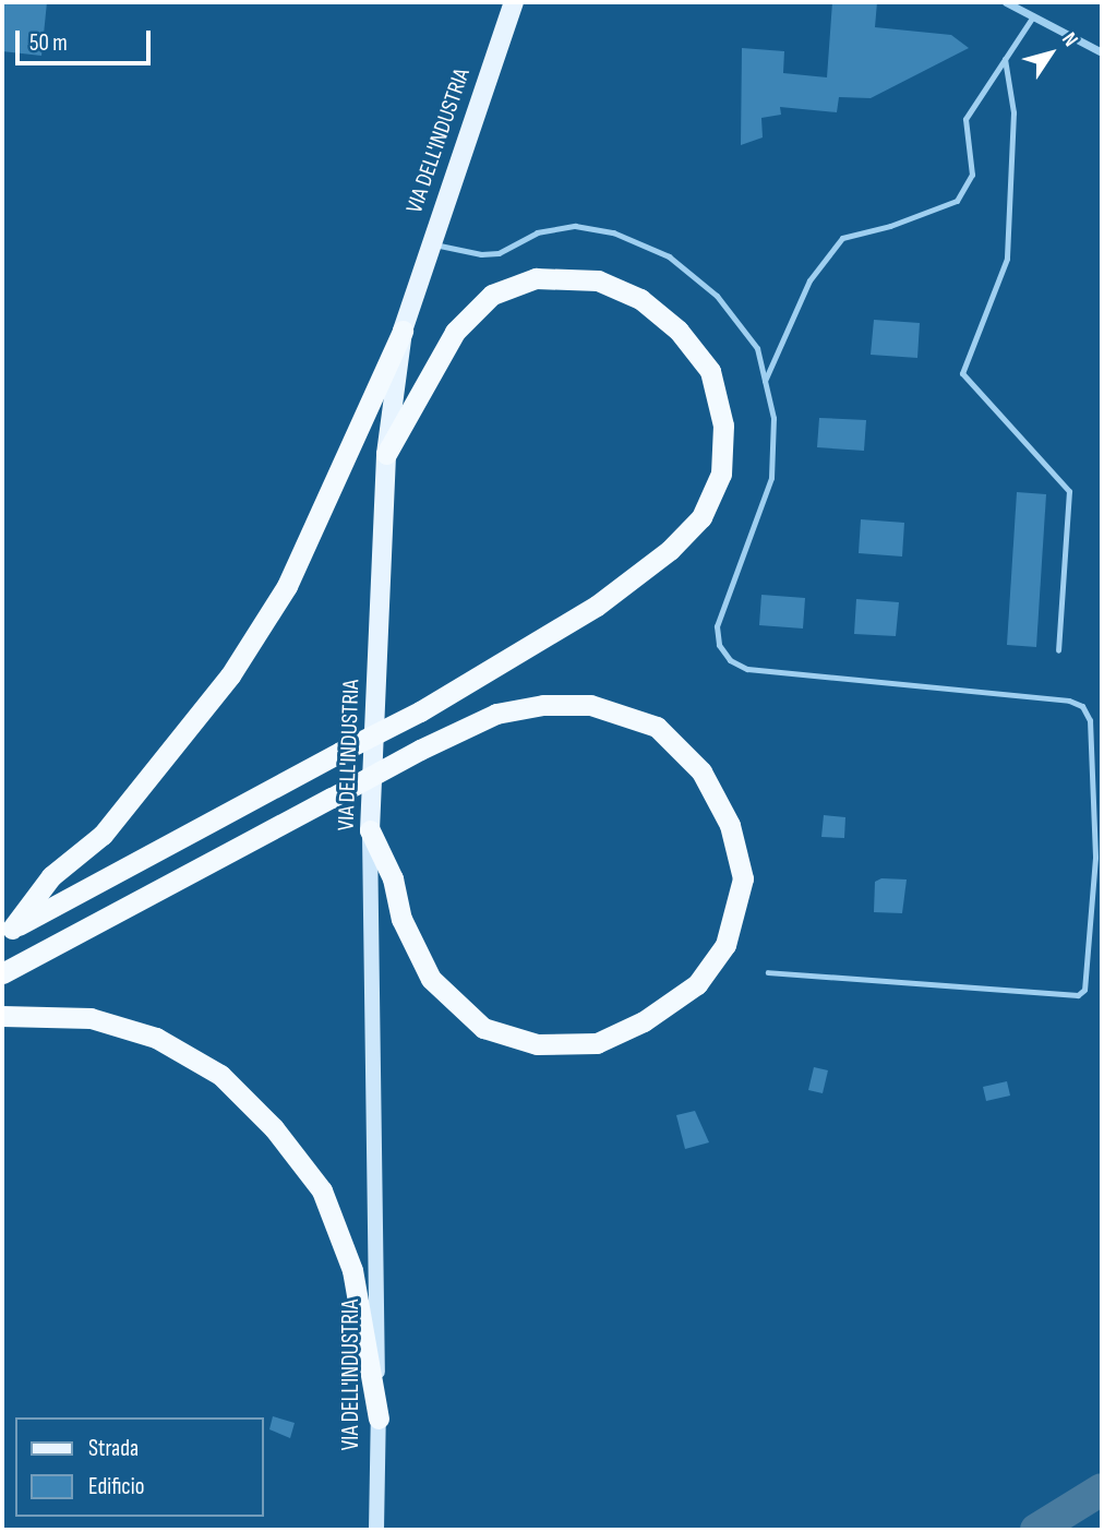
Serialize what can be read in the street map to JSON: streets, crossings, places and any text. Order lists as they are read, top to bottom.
{
  "streets": {
    "main road": ["VIA DELL'INDUSTRIA"]
  },
  "legend": ["Strada", "Edificio"],
  "scale_bar": "50 m",
  "north": "top right"
}
